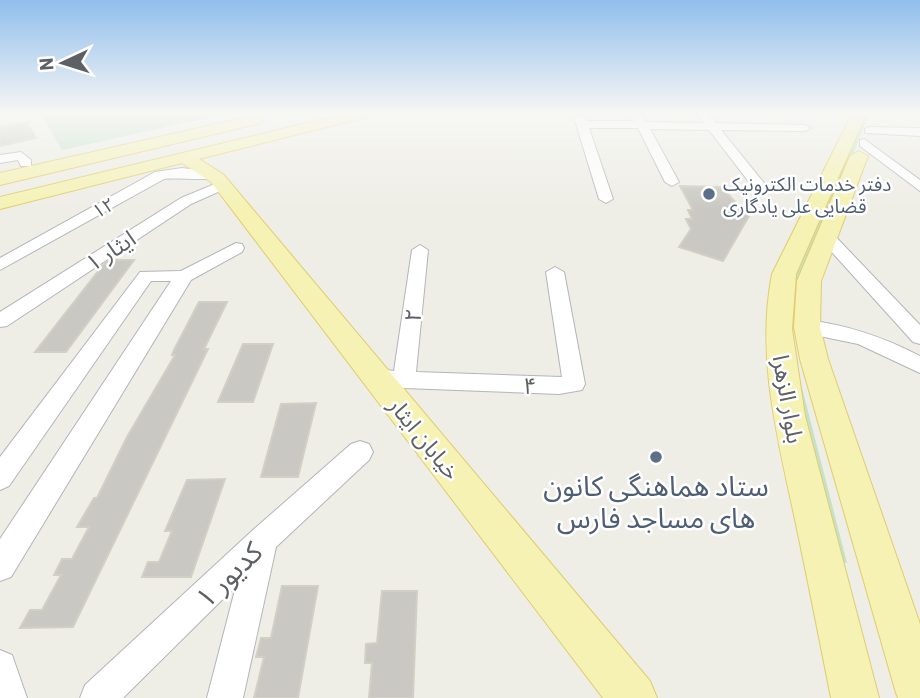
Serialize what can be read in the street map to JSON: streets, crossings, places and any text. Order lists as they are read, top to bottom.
{
  "streets": {
    "main road": ["بلوار الزهرا", "خیابان ایثار"],
    "street": [
      "۱۲",
      "ایثار ۱",
      "۲",
      "۴",
      "کدیور ۱"
    ]
  },
  "crossings": [
    ["۱۲", "ایثار ۱"],
    ["۱۲", "خیابان ایثار"],
    ["ایثار ۱", "خیابان ایثار"],
    ["۲", "۴"],
    ["۲", "خیابان ایثار"],
    ["۴", "خیابان ایثار"]
  ],
  "places": ["دفتر خدمات الکترونیک قضایی علی یادگاری", "ستاد هماهنگی کانون های مساجد فارس"],
  "north": "left"
}
